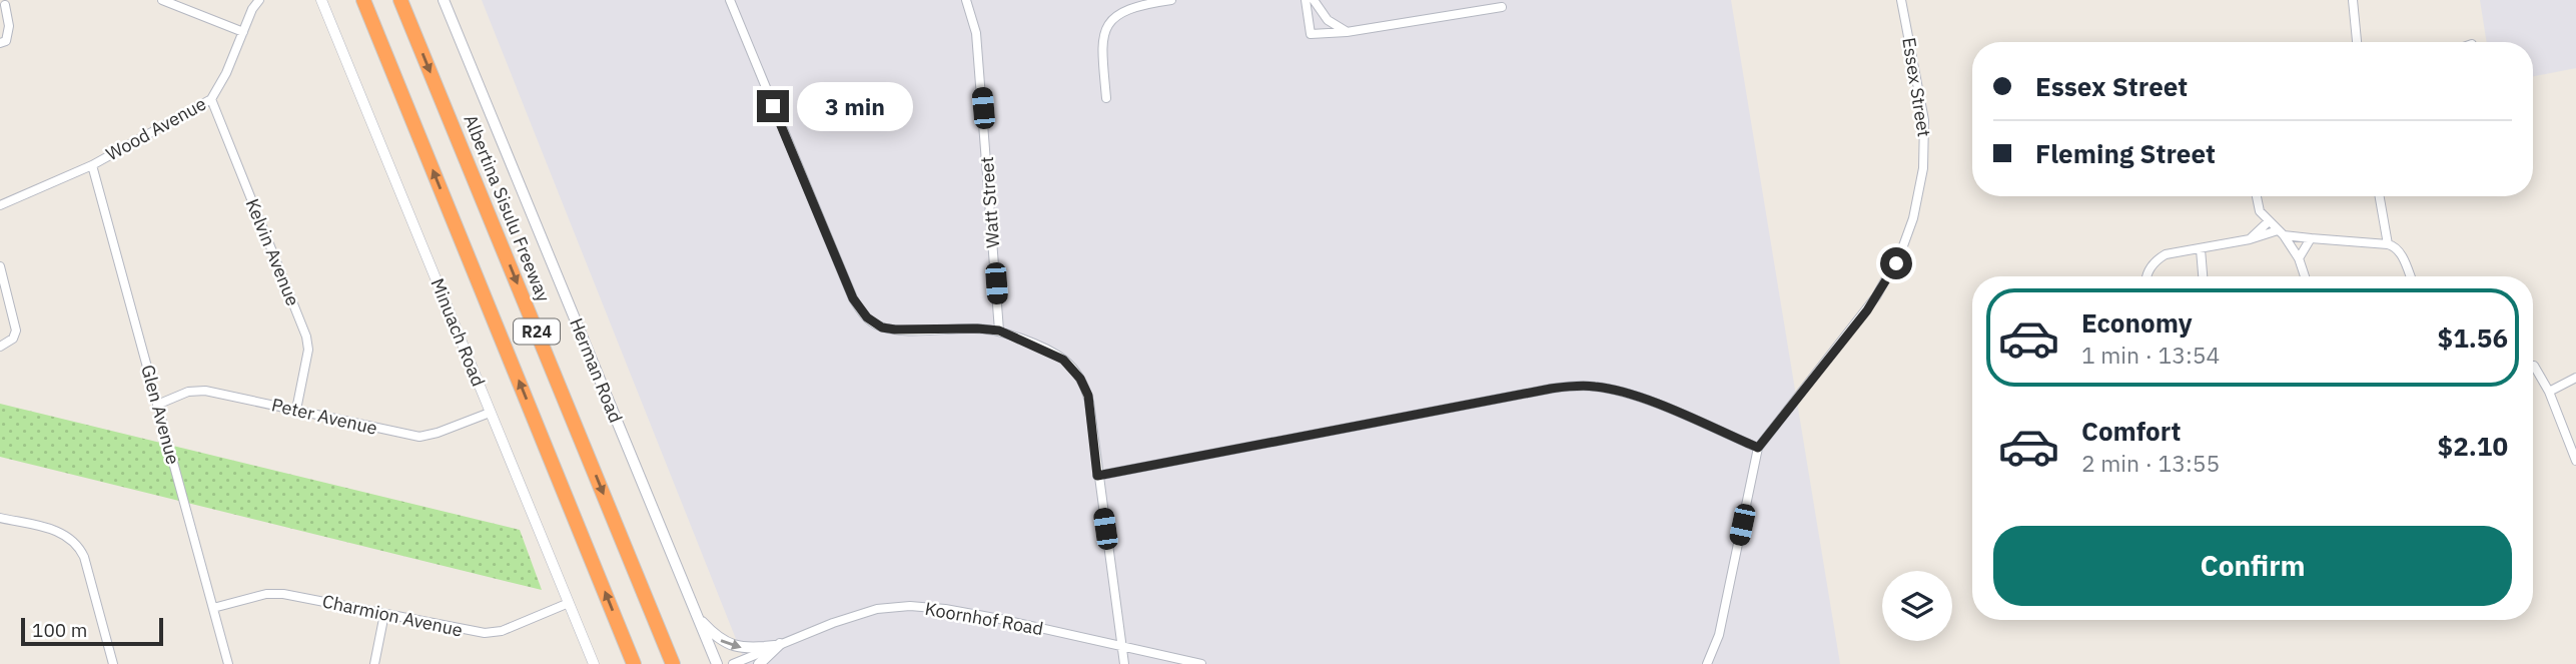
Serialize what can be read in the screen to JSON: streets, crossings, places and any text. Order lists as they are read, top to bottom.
{
  "streets": {
    "highway": ["Albertina Sisulu Freeway", "R24"],
    "main road": ["Herman Road"],
    "street": [
      "Essex Street",
      "Wood Avenue",
      "Watt Street",
      "Kelvin Avenue",
      "Minuach Road",
      "Glen Avenue",
      "Peter Avenue",
      "Charmion Avenue",
      "Koornhof Road"
    ]
  },
  "crossings": [
    ["Wood Avenue", "Kelvin Avenue"],
    ["Wood Avenue", "Glen Avenue"],
    ["Kelvin Avenue", "Peter Avenue"],
    ["Minuach Road", "Peter Avenue"],
    ["Minuach Road", "Charmion Avenue"],
    ["Glen Avenue", "Peter Avenue"],
    ["Glen Avenue", "Charmion Avenue"]
  ],
  "scale_bar": "100 m",
  "page": {
    "banner": ["Essex Street", "Fleming Street"],
    "bubble": "3 min",
    "list": [
      {
        "name": "Economy",
        "note": "1 min · 13:54",
        "value": "$1.56"
      },
      {
        "name": "Comfort",
        "note": "2 min · 13:55",
        "value": "$2.10"
      }
    ],
    "buttons": "Confirm",
    "scale": "100 m"
  }
}
